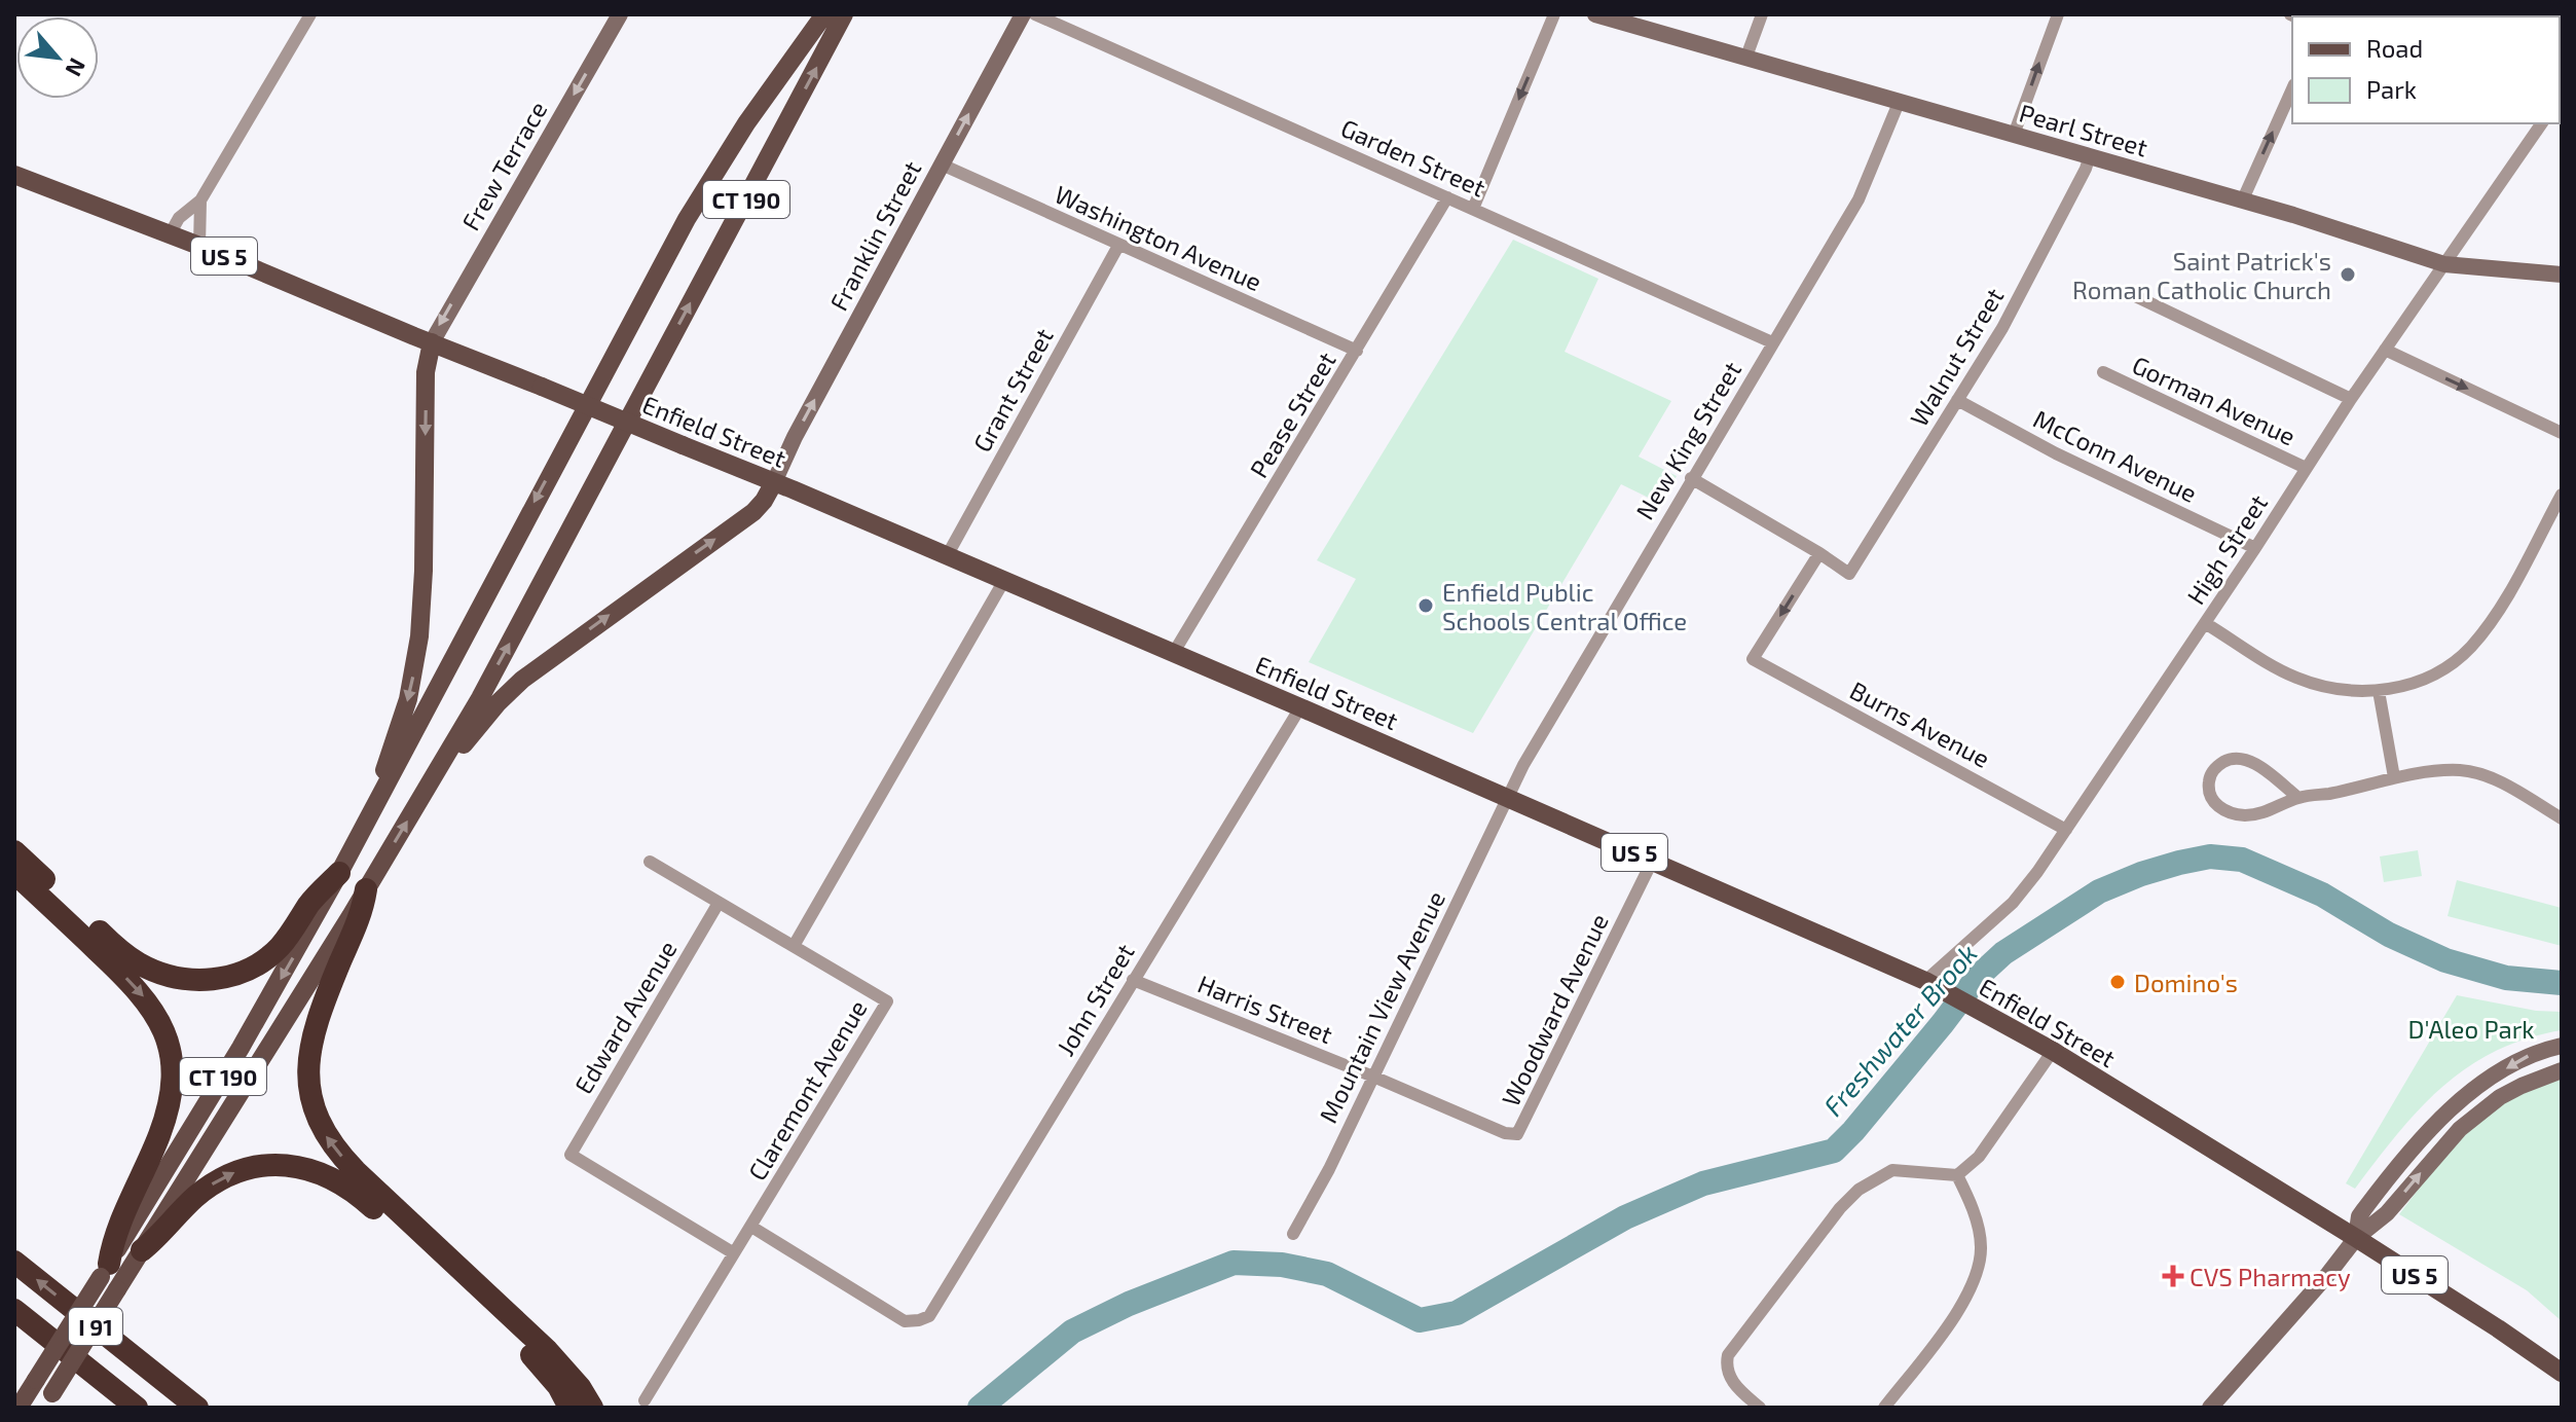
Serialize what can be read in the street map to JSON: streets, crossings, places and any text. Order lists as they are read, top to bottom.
{
  "streets": {
    "highway": ["I 91"],
    "main road": ["CT 190", "US 5", "Enfield Street"],
    "street": [
      "Pearl Street",
      "Garden Street",
      "Frew Terrace",
      "Franklin Street",
      "Washington Avenue",
      "Walnut Street",
      "Grant Street",
      "Gorman Avenue",
      "Pease Street",
      "New King Street",
      "McConn Avenue",
      "High Street",
      "Burns Avenue",
      "John Street",
      "Mountain View Avenue",
      "Harris Street",
      "Woodward Avenue",
      "Edward Avenue",
      "Claremont Avenue"
    ]
  },
  "crossings": [
    ["Pearl Street", "Walnut Street"],
    ["Pearl Street", "New King Street"],
    ["Pearl Street", "High Street"],
    ["Garden Street", "Pease Street"],
    ["Garden Street", "New King Street"],
    ["Frew Terrace", "Enfield Street"],
    ["Franklin Street", "Washington Avenue"],
    ["Franklin Street", "Enfield Street"],
    ["Washington Avenue", "Grant Street"],
    ["Washington Avenue", "Pease Street"],
    ["Walnut Street", "McConn Avenue"],
    ["Walnut Street", "Burns Avenue"],
    ["Grant Street", "Enfield Street"],
    ["Gorman Avenue", "High Street"],
    ["Pease Street", "Enfield Street"],
    ["Enfield Street", "New King Street"],
    ["Enfield Street", "High Street"],
    ["Enfield Street", "John Street"],
    ["Enfield Street", "Mountain View Avenue"],
    ["Enfield Street", "Woodward Avenue"],
    ["New King Street", "Mountain View Avenue"],
    ["McConn Avenue", "High Street"],
    ["High Street", "Burns Avenue"],
    ["John Street", "Harris Street"],
    ["John Street", "Claremont Avenue"],
    ["Mountain View Avenue", "Harris Street"],
    ["Harris Street", "Woodward Avenue"],
    ["Edward Avenue", "Claremont Avenue"]
  ],
  "one_way": ["Frew Terrace", "Franklin Street"],
  "water": ["Freshwater Brook"],
  "parks": ["D'Aleo Park"],
  "places": {
    "other": ["Saint Patrick's Roman Catholic Church", "Enfield Public Schools Central Office", "Domino's"],
    "health": ["CVS Pharmacy"]
  },
  "legend": ["Road", "Park"],
  "north": "bottom right"
}
